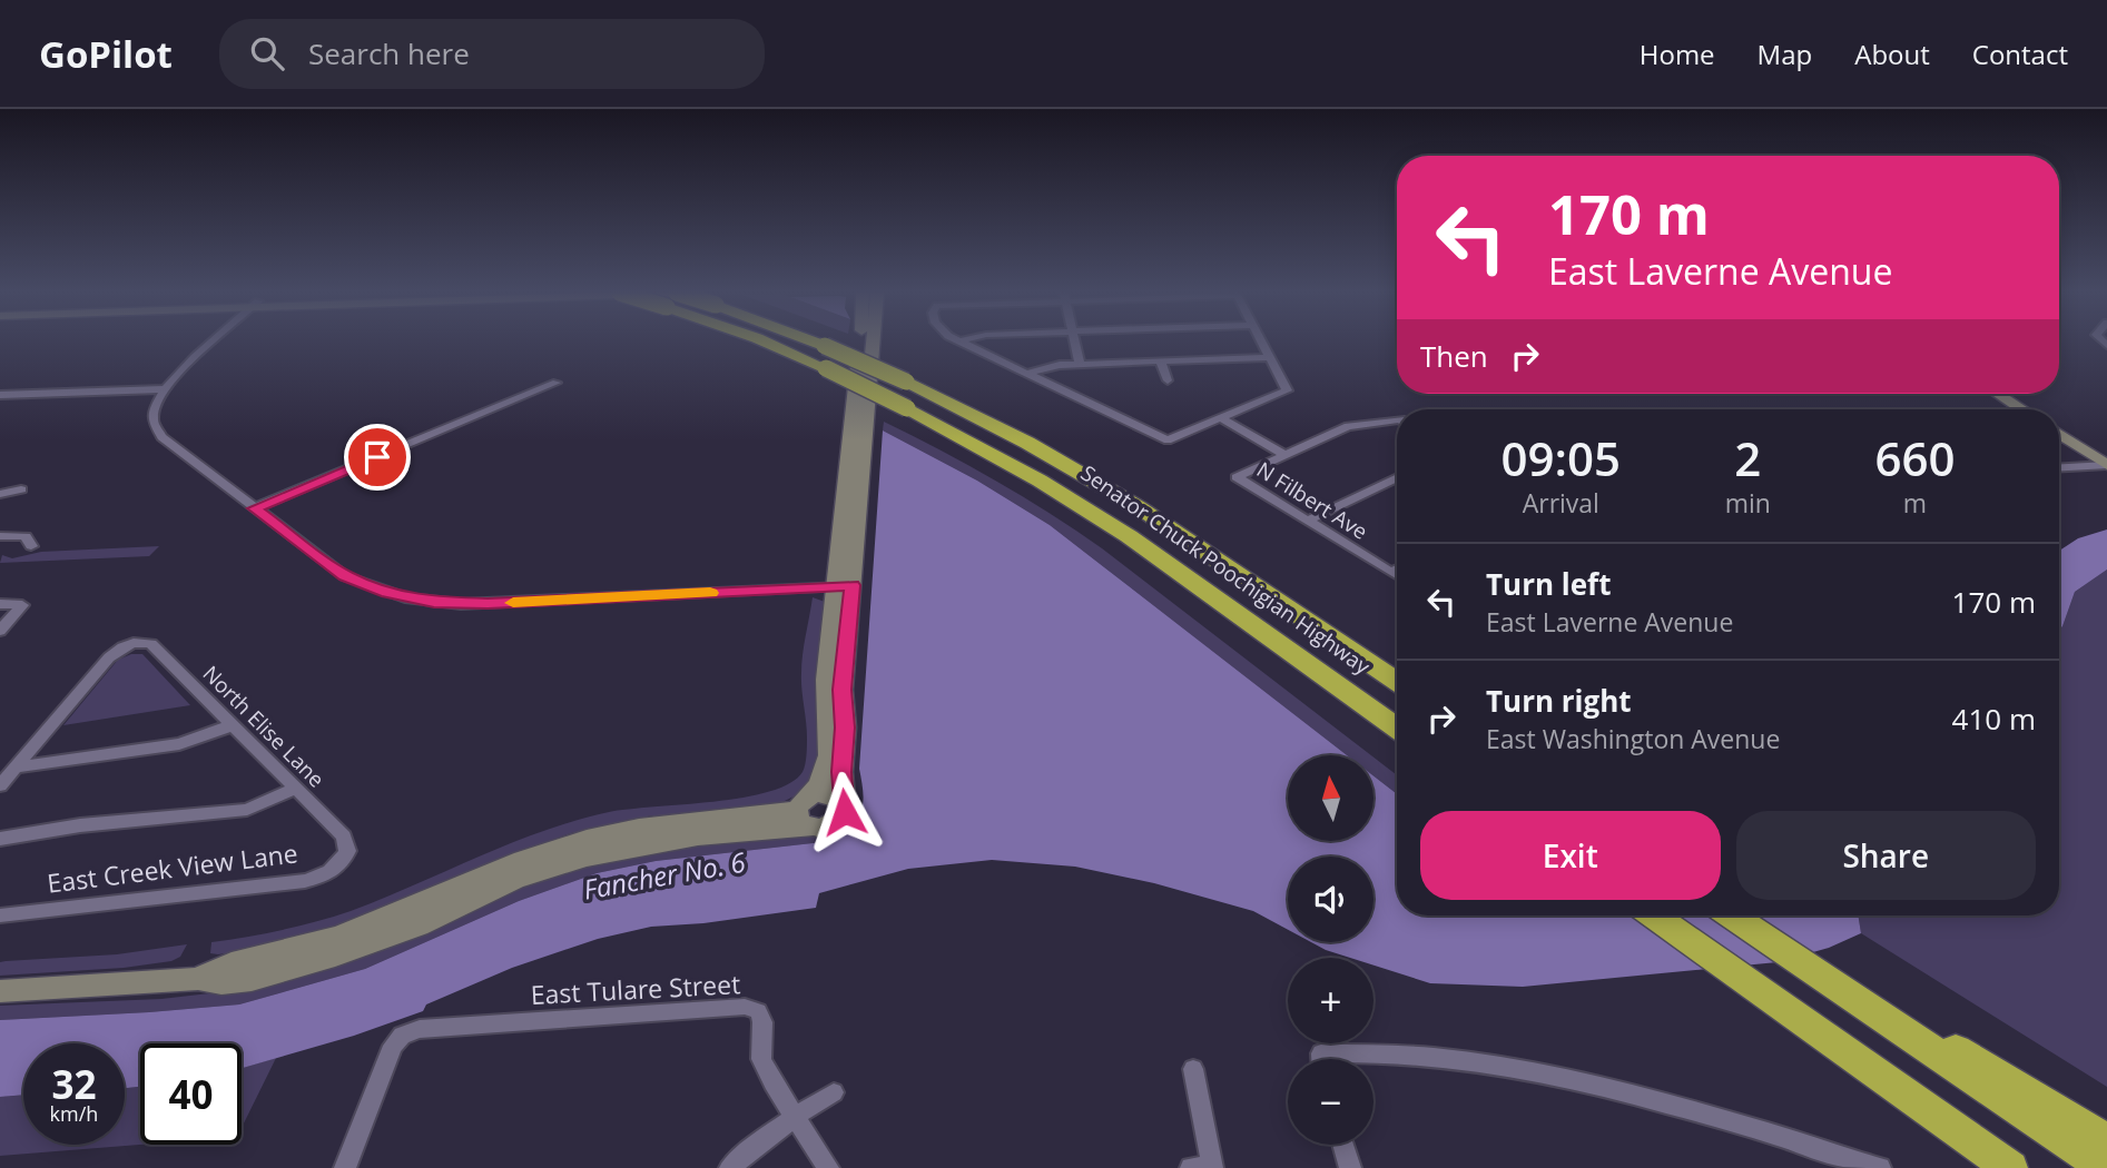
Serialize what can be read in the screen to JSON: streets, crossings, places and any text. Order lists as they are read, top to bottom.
{
  "streets": {
    "highway": ["Senator Chuck Poochigian Highway"],
    "street": [
      "N Filbert Ave",
      "North Elise Lane",
      "East Creek View Lane",
      "East Tulare Street"
    ]
  },
  "crossings": [
    ["North Elise Lane", "East Creek View Lane"]
  ],
  "water": ["Fancher No. 6"],
  "north": "top",
  "page": {
    "header": "GoPilot",
    "search": "Search here",
    "nav": [
      "Home",
      "Map",
      "About",
      "Contact"
    ],
    "turn": ["170 m", "East Laverne Avenue"],
    "then": "Then",
    "eta": [
      "09:05",
      "Arrival",
      "2",
      "min",
      "660",
      "m"
    ],
    "list": [
      {
        "name": "Turn left",
        "note": "East Laverne Avenue",
        "value": "170 m"
      },
      {
        "name": "Turn right",
        "note": "East Washington Avenue",
        "value": "410 m"
      }
    ],
    "map_buttons": ["+", "−"],
    "buttons": ["Exit", "Share"],
    "speed": "32 km/h",
    "limit": "40"
  }
}
